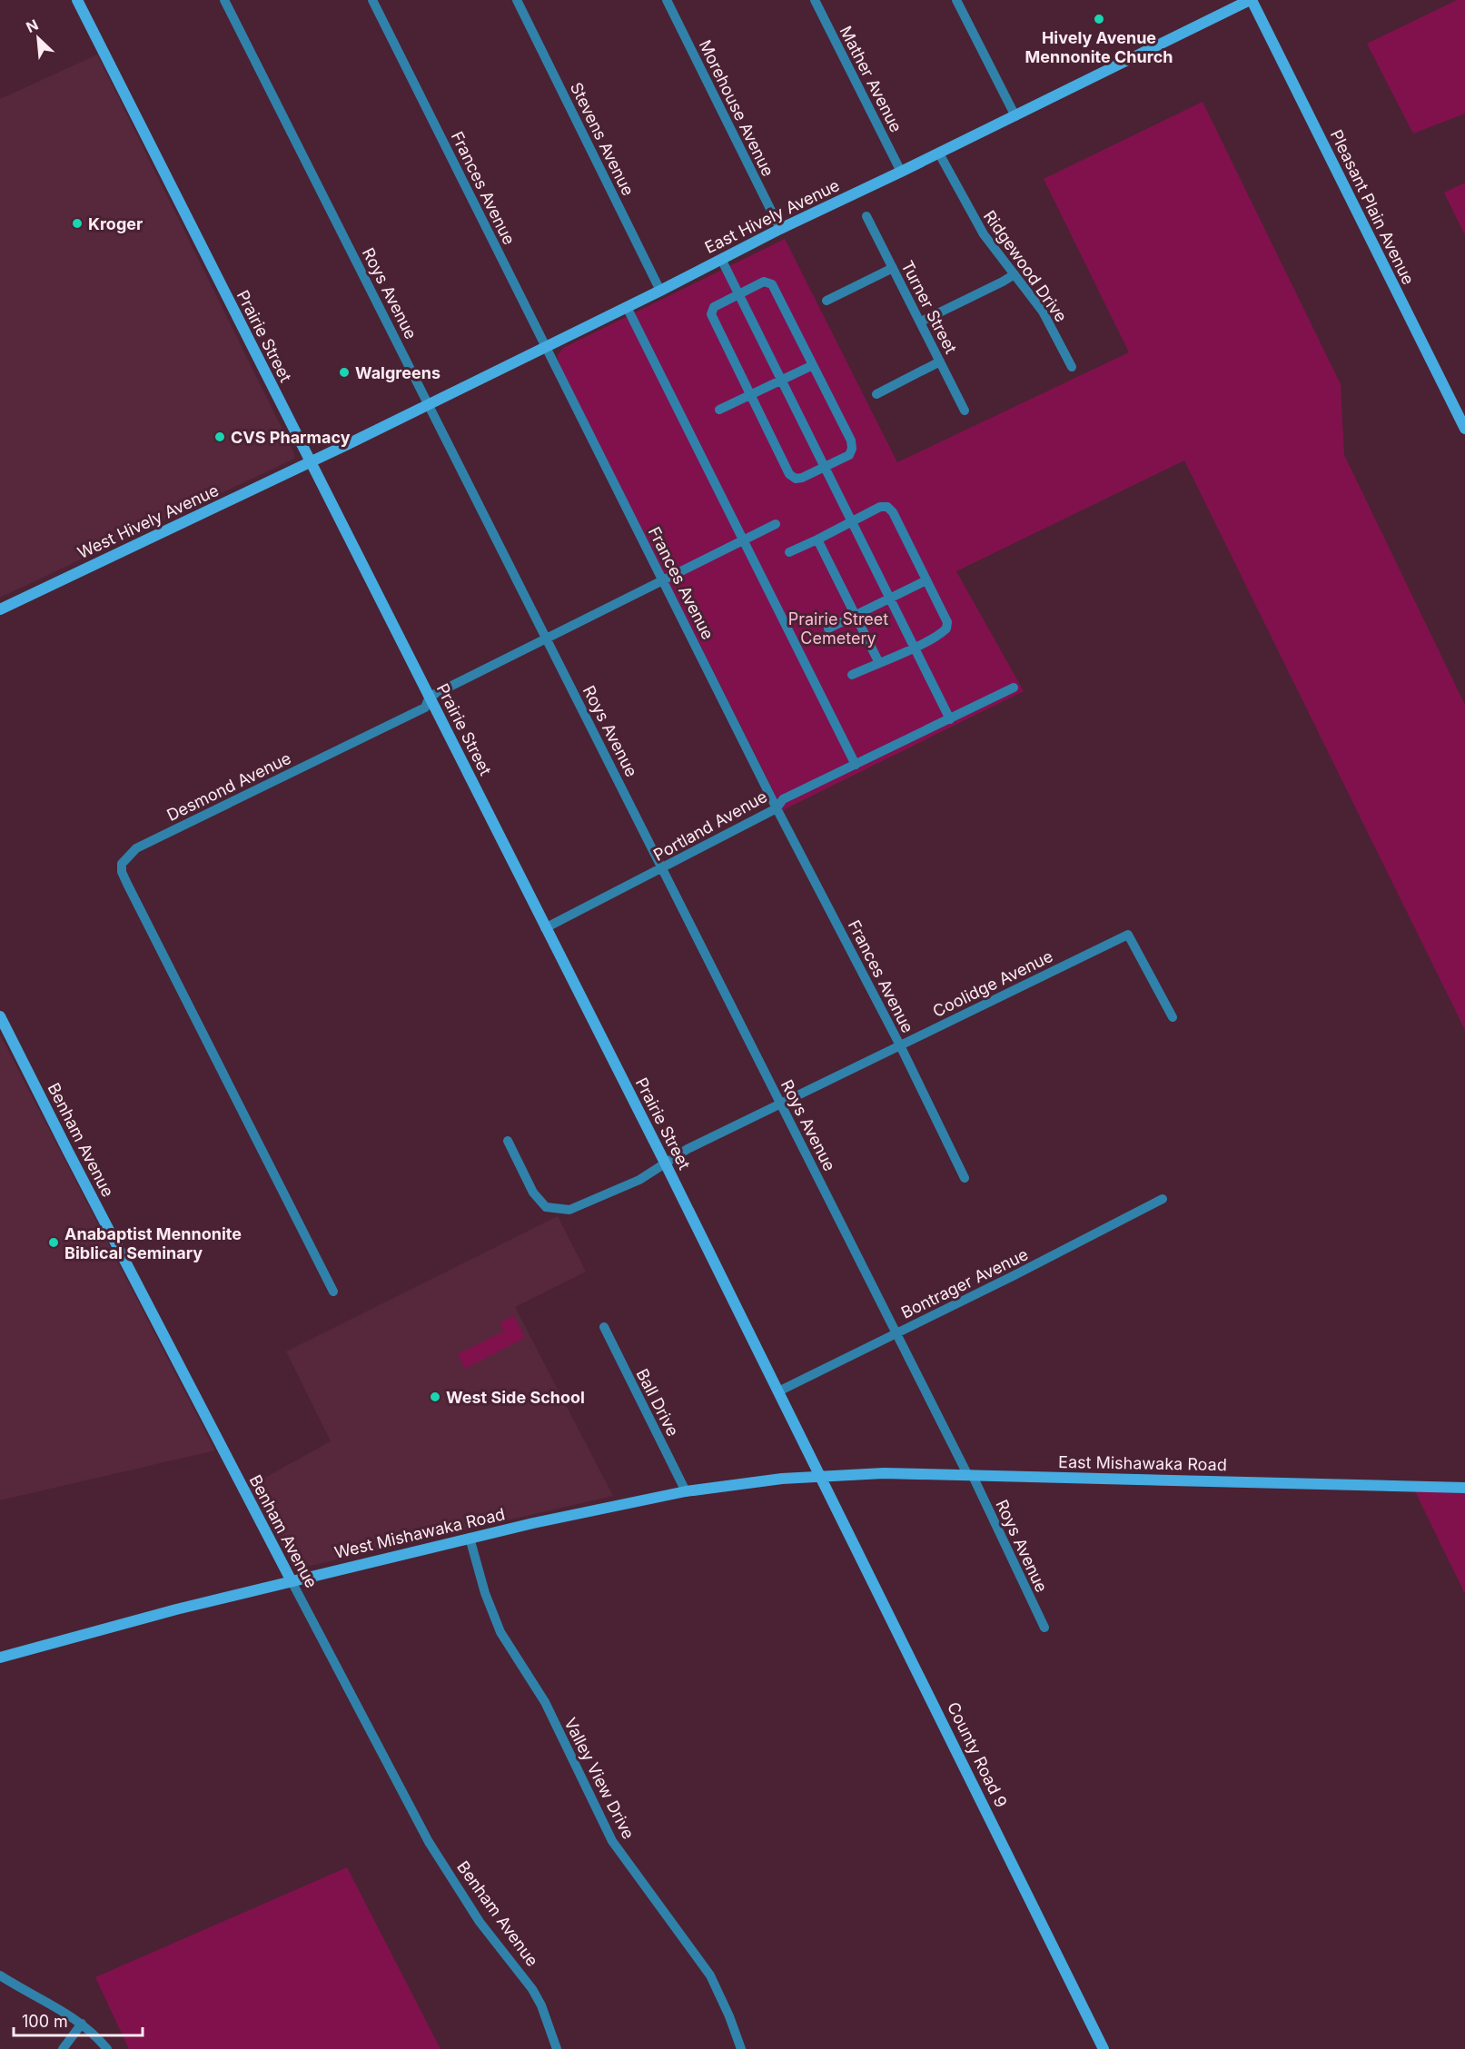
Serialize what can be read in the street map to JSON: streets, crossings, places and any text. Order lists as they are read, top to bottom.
{
  "streets": {
    "main road": [
      "Pleasant Plain Avenue",
      "East Hively Avenue",
      "Prairie Street",
      "West Hively Avenue",
      "Benham Avenue",
      "East Mishawaka Road",
      "West Mishawaka Road",
      "County Road 9"
    ],
    "street": [
      "Mather Avenue",
      "Morehouse Avenue",
      "Stevens Avenue",
      "Frances Avenue",
      "Ridgewood Drive",
      "Roys Avenue",
      "Turner Street",
      "Desmond Avenue",
      "Portland Avenue",
      "Coolidge Avenue",
      "Bontrager Avenue",
      "Ball Drive",
      "Valley View Drive"
    ]
  },
  "crossings": [
    ["Mather Avenue", "East Hively Avenue"],
    ["Morehouse Avenue", "East Hively Avenue"],
    ["Stevens Avenue", "East Hively Avenue"],
    ["Frances Avenue", "East Hively Avenue"],
    ["Frances Avenue", "Desmond Avenue"],
    ["Frances Avenue", "Portland Avenue"],
    ["Frances Avenue", "Coolidge Avenue"],
    ["Pleasant Plain Avenue", "East Hively Avenue"],
    ["East Hively Avenue", "Ridgewood Drive"],
    ["East Hively Avenue", "Roys Avenue"],
    ["East Hively Avenue", "Prairie Street"],
    ["East Hively Avenue", "West Hively Avenue"],
    ["Roys Avenue", "Desmond Avenue"],
    ["Roys Avenue", "Portland Avenue"],
    ["Roys Avenue", "Coolidge Avenue"],
    ["Roys Avenue", "Bontrager Avenue"],
    ["Roys Avenue", "East Mishawaka Road"],
    ["Prairie Street", "West Hively Avenue"],
    ["Prairie Street", "Desmond Avenue"],
    ["Prairie Street", "Portland Avenue"],
    ["Prairie Street", "Coolidge Avenue"],
    ["Prairie Street", "Bontrager Avenue"],
    ["Prairie Street", "East Mishawaka Road"],
    ["Prairie Street", "West Mishawaka Road"],
    ["Prairie Street", "County Road 9"],
    ["Benham Avenue", "West Mishawaka Road"],
    ["Ball Drive", "West Mishawaka Road"],
    ["East Mishawaka Road", "West Mishawaka Road"],
    ["East Mishawaka Road", "County Road 9"],
    ["West Mishawaka Road", "County Road 9"],
    ["West Mishawaka Road", "Valley View Drive"]
  ],
  "parks": ["Prairie Street Cemetery"],
  "places": [
    "Hively Avenue Mennonite Church",
    "Kroger",
    "Walgreens",
    "CVS Pharmacy",
    "Anabaptist Mennonite Biblical Seminary",
    "West Side School"
  ],
  "scale_bar": "100 m",
  "north": "top left"
}
